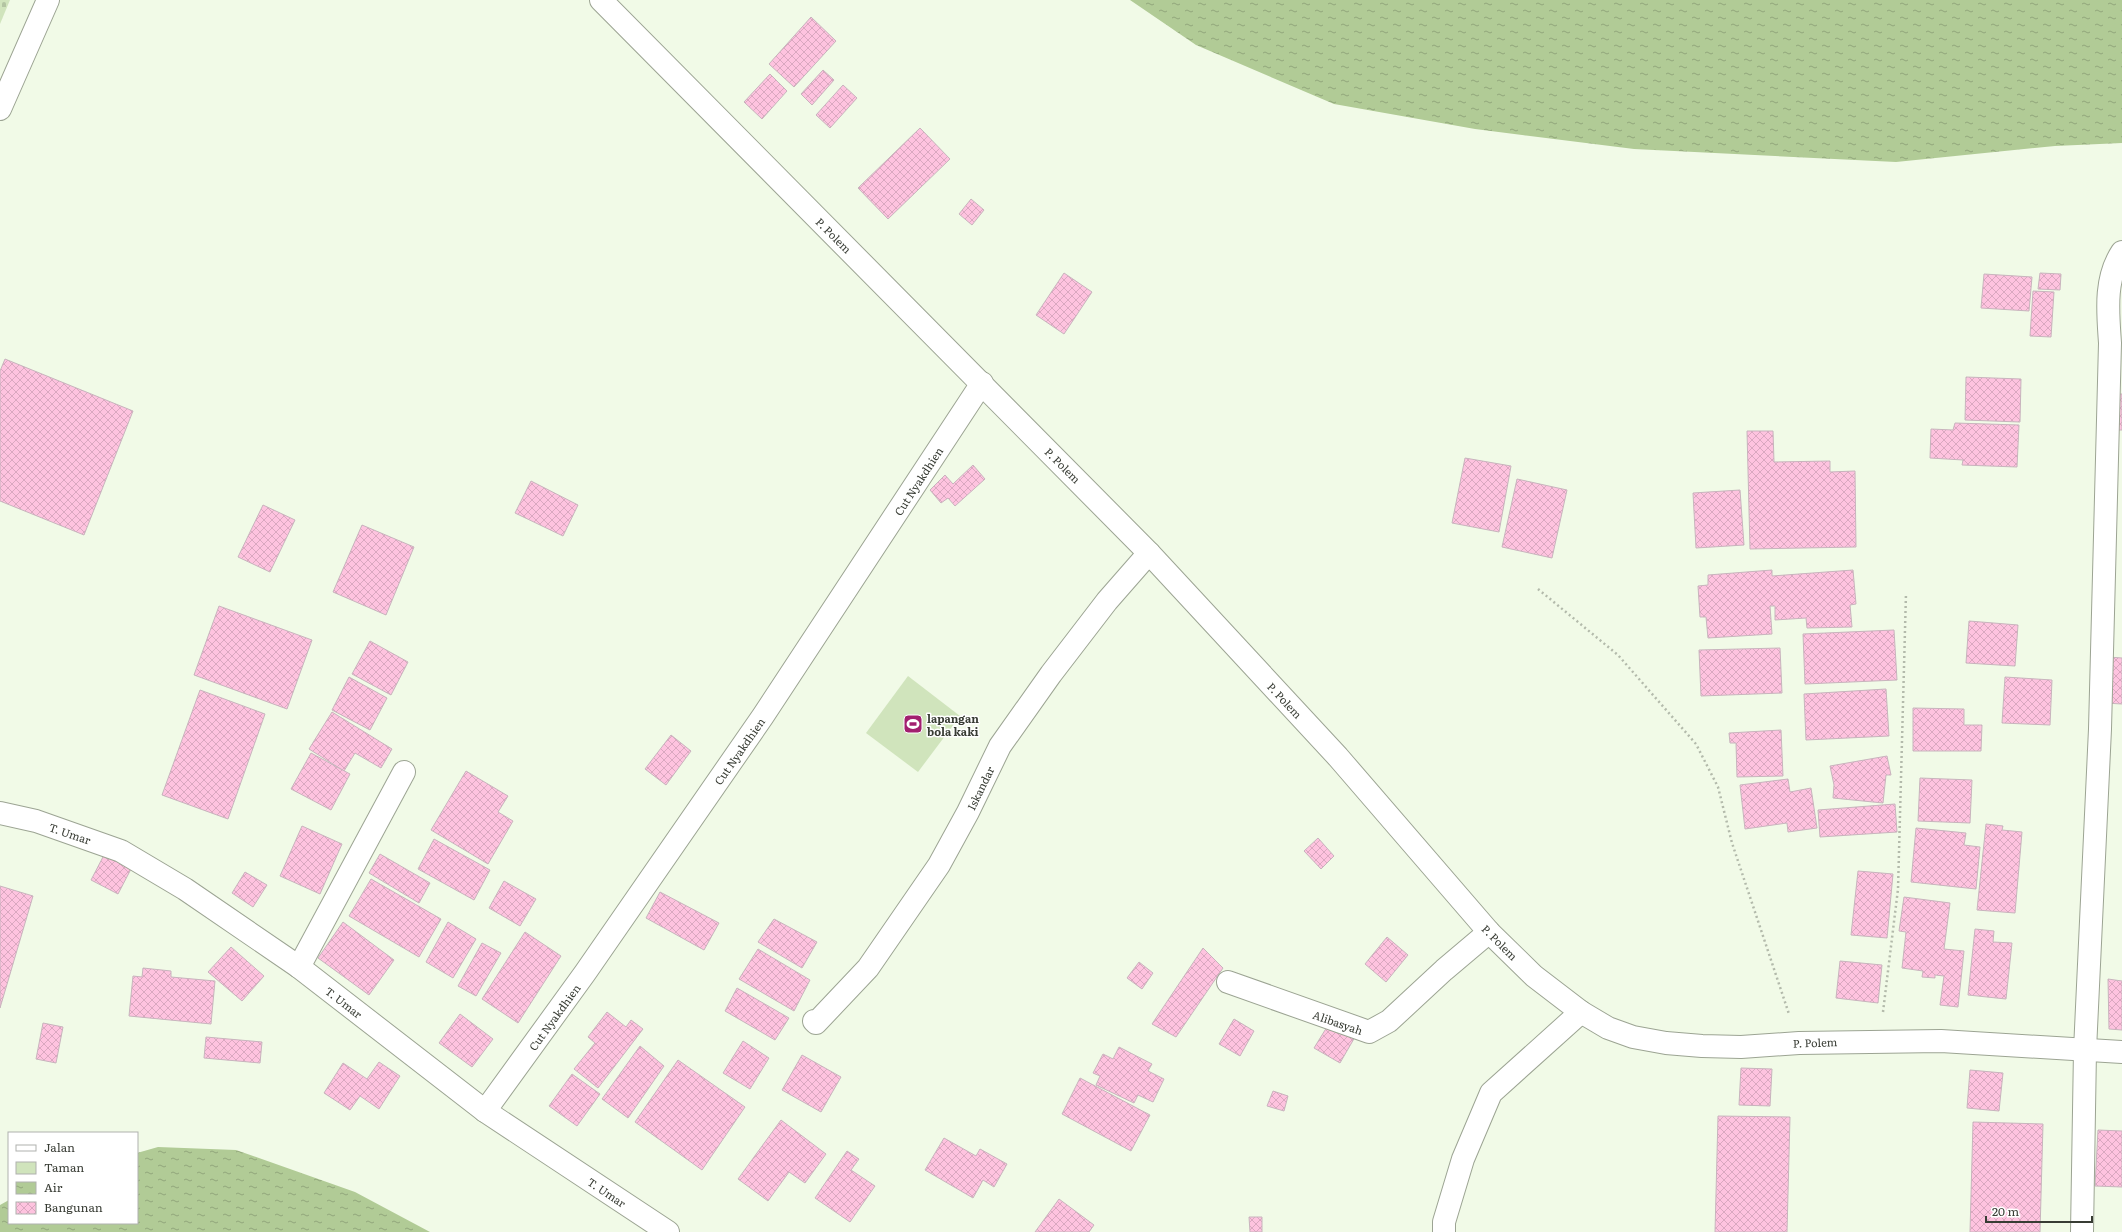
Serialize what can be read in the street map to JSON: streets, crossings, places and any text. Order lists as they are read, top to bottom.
{
  "streets": {
    "street": [
      "P. Polem",
      "Cut Nyakdhien",
      "Iskandar",
      "T. Umar",
      "Alibasyah"
    ]
  },
  "crossings": [
    ["P. Polem", "Cut Nyakdhien"],
    ["P. Polem", "Iskandar"],
    ["P. Polem", "Alibasyah"],
    ["Cut Nyakdhien", "T. Umar"]
  ],
  "places": {
    "sports": ["lapangan bola kaki"]
  },
  "legend": [
    "Jalan",
    "Taman",
    "Air",
    "Bangunan"
  ],
  "scale_bar": "20 m"
}
